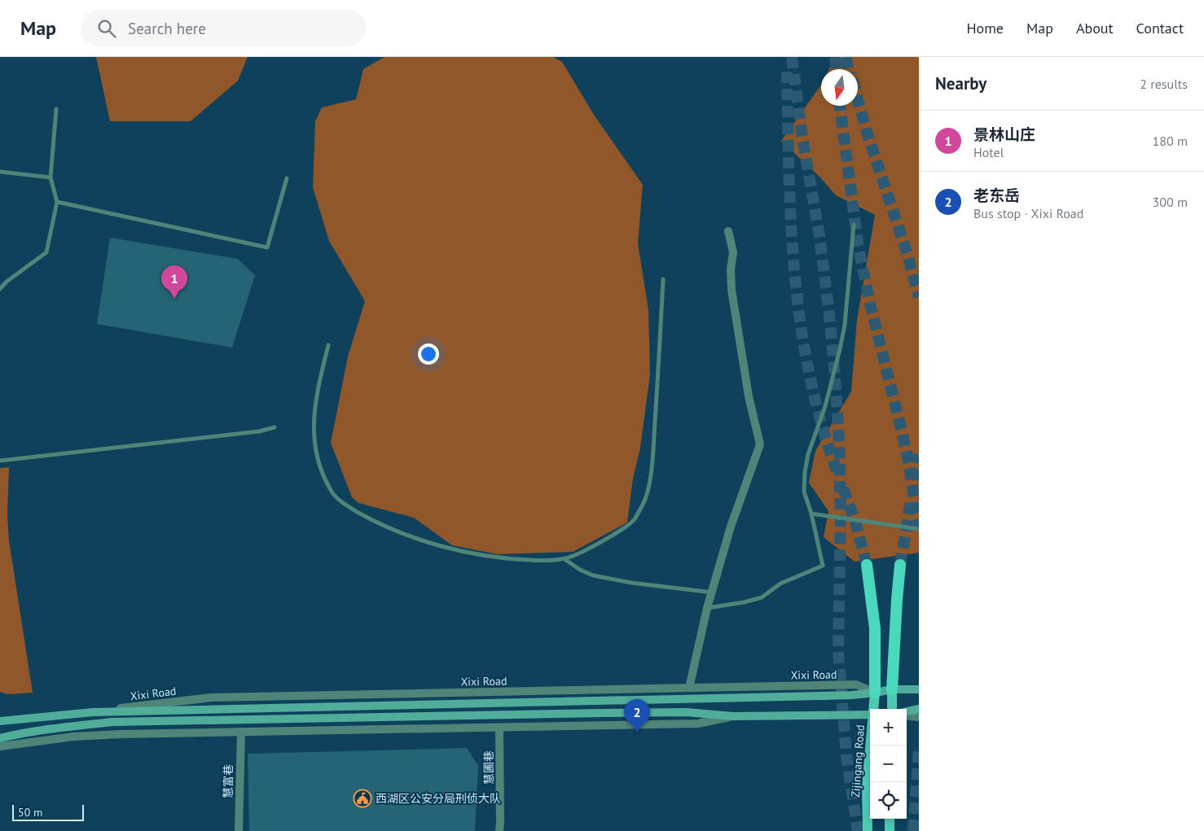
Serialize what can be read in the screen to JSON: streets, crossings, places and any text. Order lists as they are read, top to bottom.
{
  "streets": {
    "main road": ["Xixi Road", "Zijingang Road"],
    "street": ["慧圃巷", "慧富巷"]
  },
  "crossings": [
    ["Xixi Road", "Zijingang Road"]
  ],
  "places": {
    "public building": ["西湖区公安分局刑侦大队"]
  },
  "scale_bar": "50 m",
  "north": "bottom",
  "page": {
    "header": "Map",
    "search": "Search here",
    "nav": [
      "Home",
      "Map",
      "About",
      "Contact"
    ],
    "heading": ["Nearby", "2 results"],
    "list": [
      {
        "mark": "1",
        "name": "景林山庄",
        "note": "Hotel",
        "value": "180 m"
      },
      {
        "mark": "2",
        "name": "老东岳",
        "note": "Bus stop · Xixi Road",
        "value": "300 m"
      }
    ],
    "pins": ["1", "2"],
    "map_buttons": ["+", "−"],
    "scale": "50 m"
  }
}
